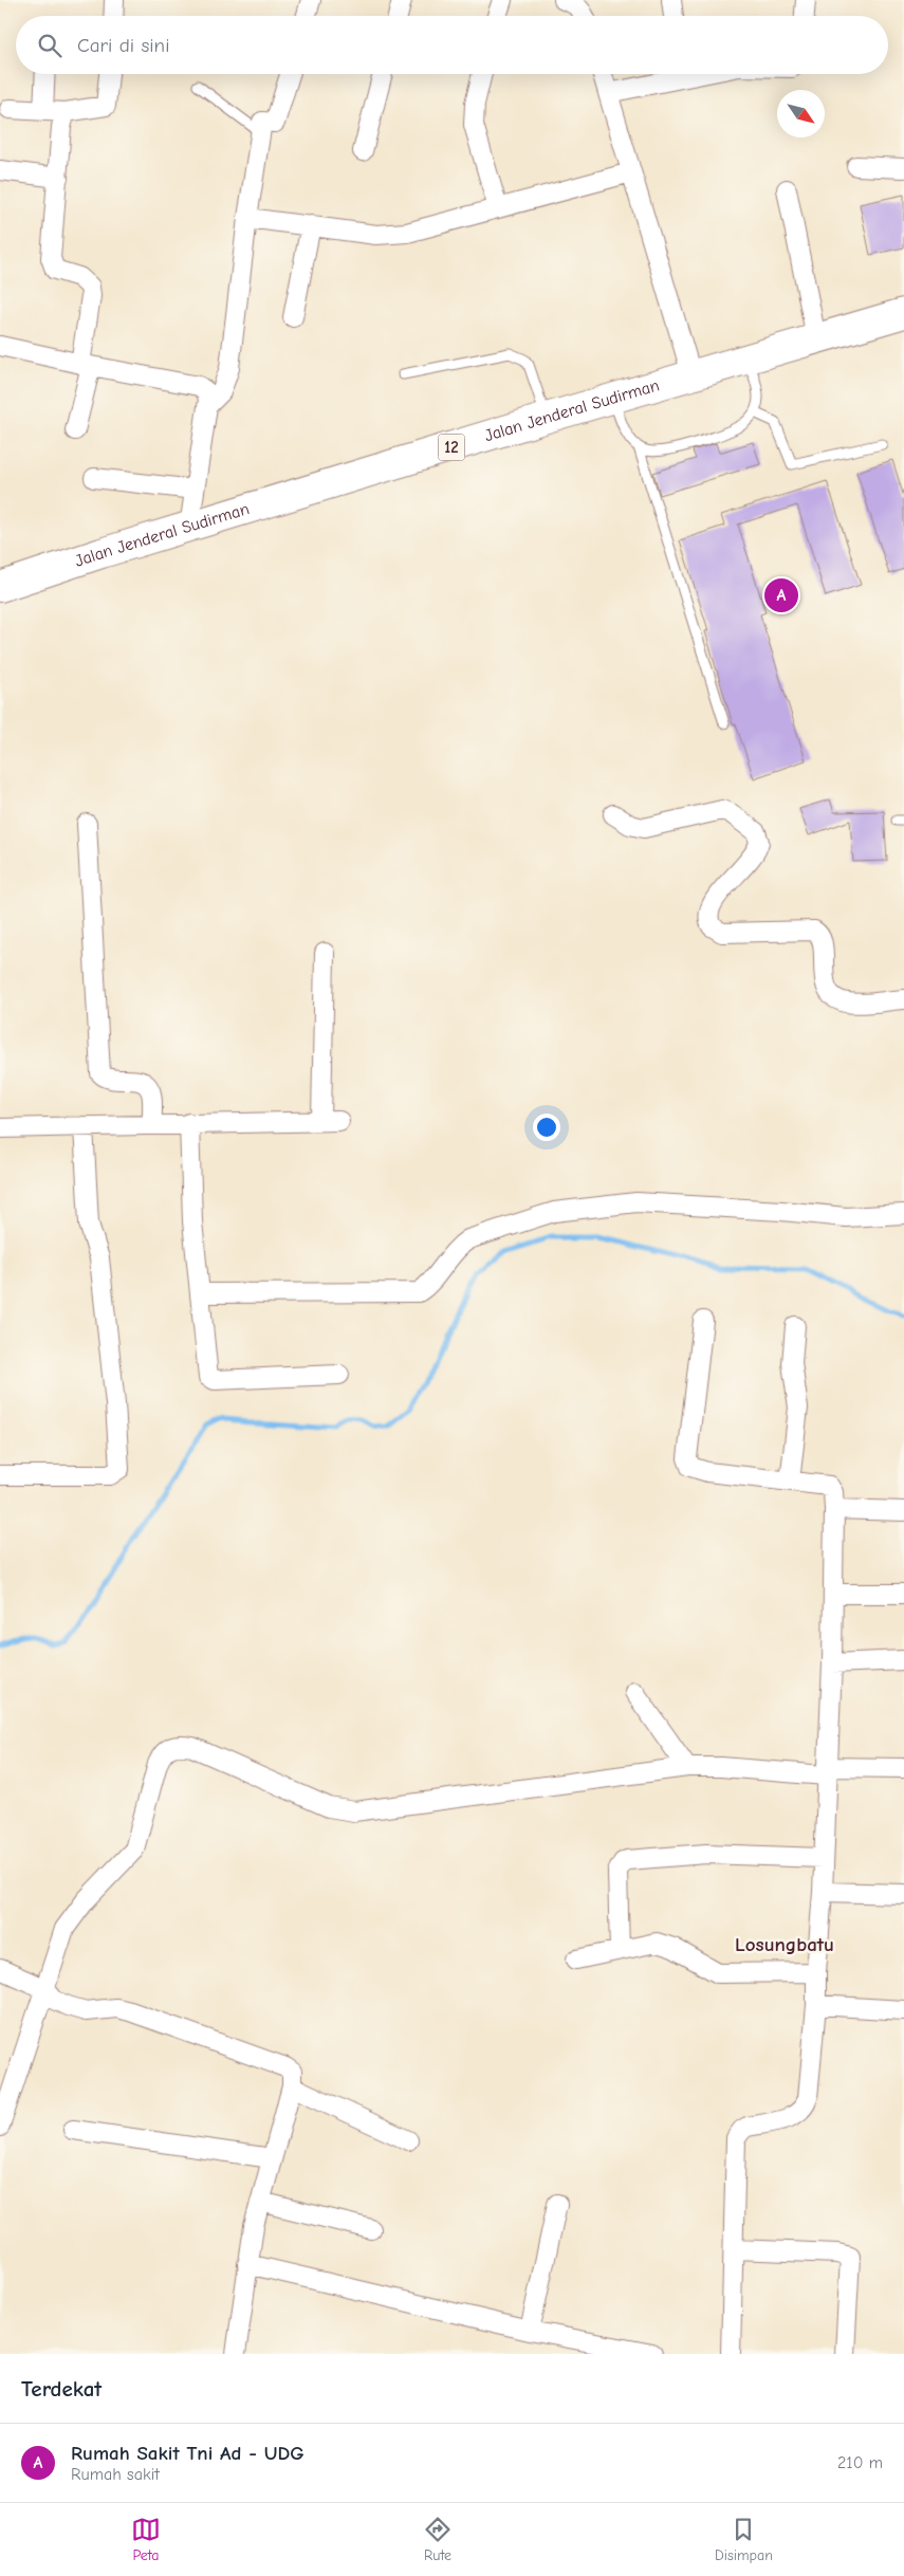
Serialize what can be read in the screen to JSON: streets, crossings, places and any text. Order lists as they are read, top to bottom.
{
  "streets": {
    "highway": ["Jalan Jenderal Sudirman", "12"]
  },
  "districts": ["Losungbatu"],
  "north": "bottom right",
  "page": {
    "search": "Cari di sini",
    "pins": "A",
    "heading": "Terdekat",
    "list": [
      {
        "mark": "A",
        "name": "Rumah Sakit Tni Ad - UDG",
        "note": "Rumah sakit",
        "value": "210 m"
      }
    ],
    "nav": ["Peta", "Rute", "Disimpan"]
  }
}
